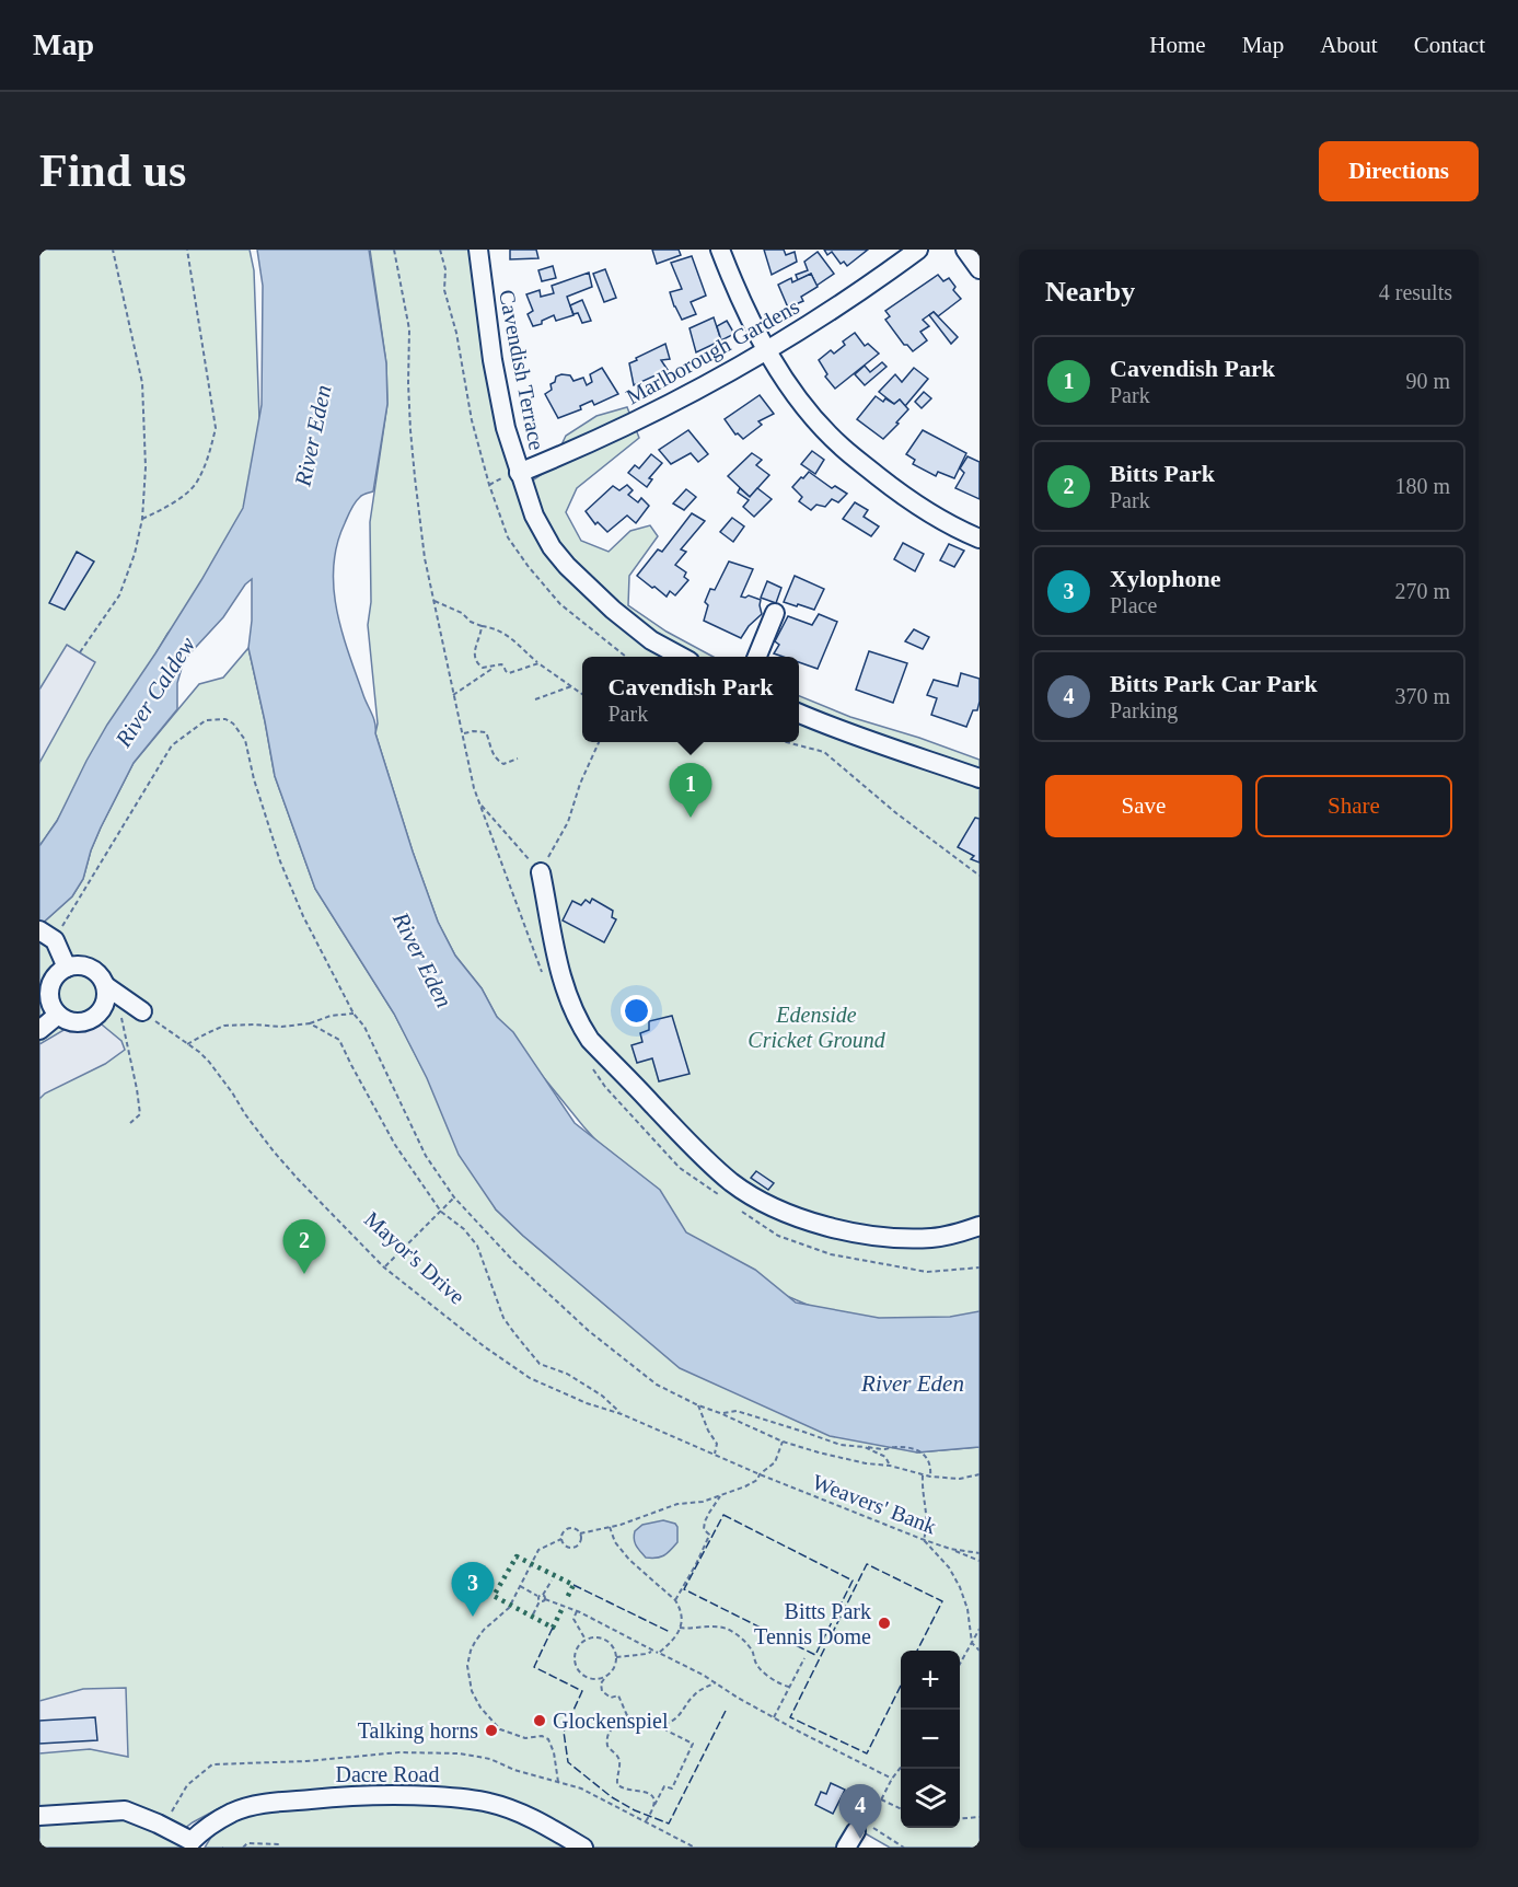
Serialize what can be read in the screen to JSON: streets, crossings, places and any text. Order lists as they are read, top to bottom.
{
  "streets": {
    "street": ["Marlborough Gardens", "Cavendish Terrace", "Dacre Road"],
    "path": ["Mayor's Drive", "Weavers' Bank"]
  },
  "crossings": [
    ["Marlborough Gardens", "Cavendish Terrace"],
    ["Mayor's Drive", "Weavers' Bank"]
  ],
  "water": ["River Eden", "River Caldew"],
  "parks": ["Edenside Cricket Ground"],
  "places": ["Bitts Park Tennis Dome", "Glockenspiel", "Talking horns"],
  "page": {
    "header": "Map",
    "nav": [
      "Home",
      "Map",
      "About",
      "Contact"
    ],
    "buttons": [
      "Directions",
      ["Save", "Share"]
    ],
    "title": "Find us",
    "heading": ["Nearby", "4 results"],
    "list": [
      {
        "mark": "1",
        "name": "Cavendish Park",
        "note": "Park",
        "value": "90 m"
      },
      {
        "mark": "2",
        "name": "Bitts Park",
        "note": "Park",
        "value": "180 m"
      },
      {
        "mark": "3",
        "name": "Xylophone",
        "note": "Place",
        "value": "270 m"
      },
      {
        "mark": "4",
        "name": "Bitts Park Car Park",
        "note": "Parking",
        "value": "370 m"
      }
    ],
    "popup": ["Cavendish Park", "Park"],
    "pins": [
      "1",
      "2",
      "3",
      "4"
    ],
    "map_buttons": ["+", "−"]
  }
}
